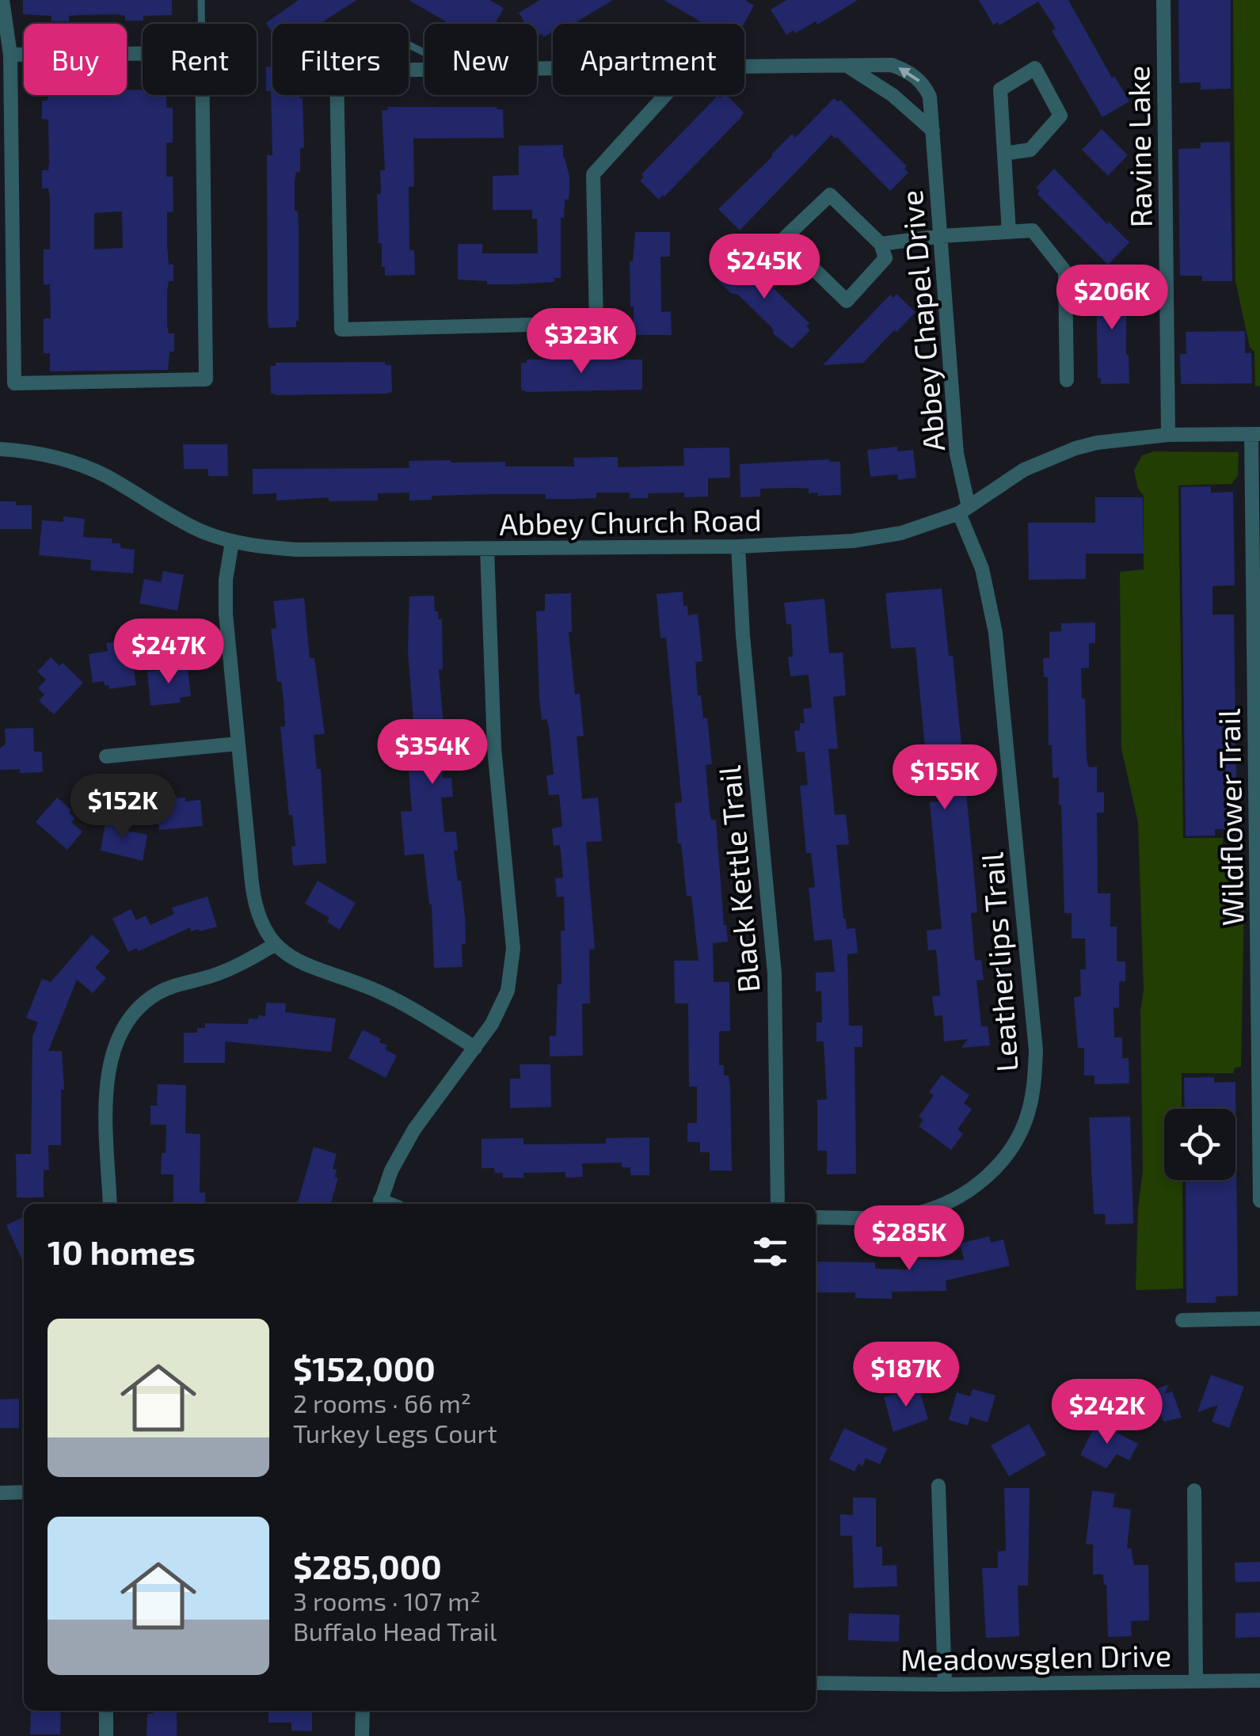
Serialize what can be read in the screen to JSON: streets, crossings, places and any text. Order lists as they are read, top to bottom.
{
  "streets": {
    "street": [
      "Ravine Lake",
      "Abbey Chapel Drive",
      "Abbey Church Road",
      "Wildflower Trail",
      "Black Kettle Trail",
      "Leatherlips Trail",
      "Meadowsglen Drive"
    ]
  },
  "crossings": [
    ["Ravine Lake", "Abbey Church Road"],
    ["Abbey Chapel Drive", "Abbey Church Road"],
    ["Abbey Chapel Drive", "Leatherlips Trail"],
    ["Abbey Church Road", "Wildflower Trail"],
    ["Abbey Church Road", "Black Kettle Trail"],
    ["Abbey Church Road", "Leatherlips Trail"]
  ],
  "page": {
    "chip": [
      "Buy",
      "Rent",
      "Filters",
      "New",
      "Apartment"
    ],
    "price": [
      "$245K",
      "$206K",
      "$323K",
      "$247K",
      "$354K",
      "$155K",
      "$152K",
      "$285K",
      "$187K",
      "$242K"
    ],
    "heading": "10 homes",
    "list": [
      {
        "name": "$152,000",
        "note": "2 rooms · 66 m² · Turkey Legs Court"
      },
      {
        "name": "$285,000",
        "note": "3 rooms · 107 m² · Buffalo Head Trail"
      }
    ]
  }
}
